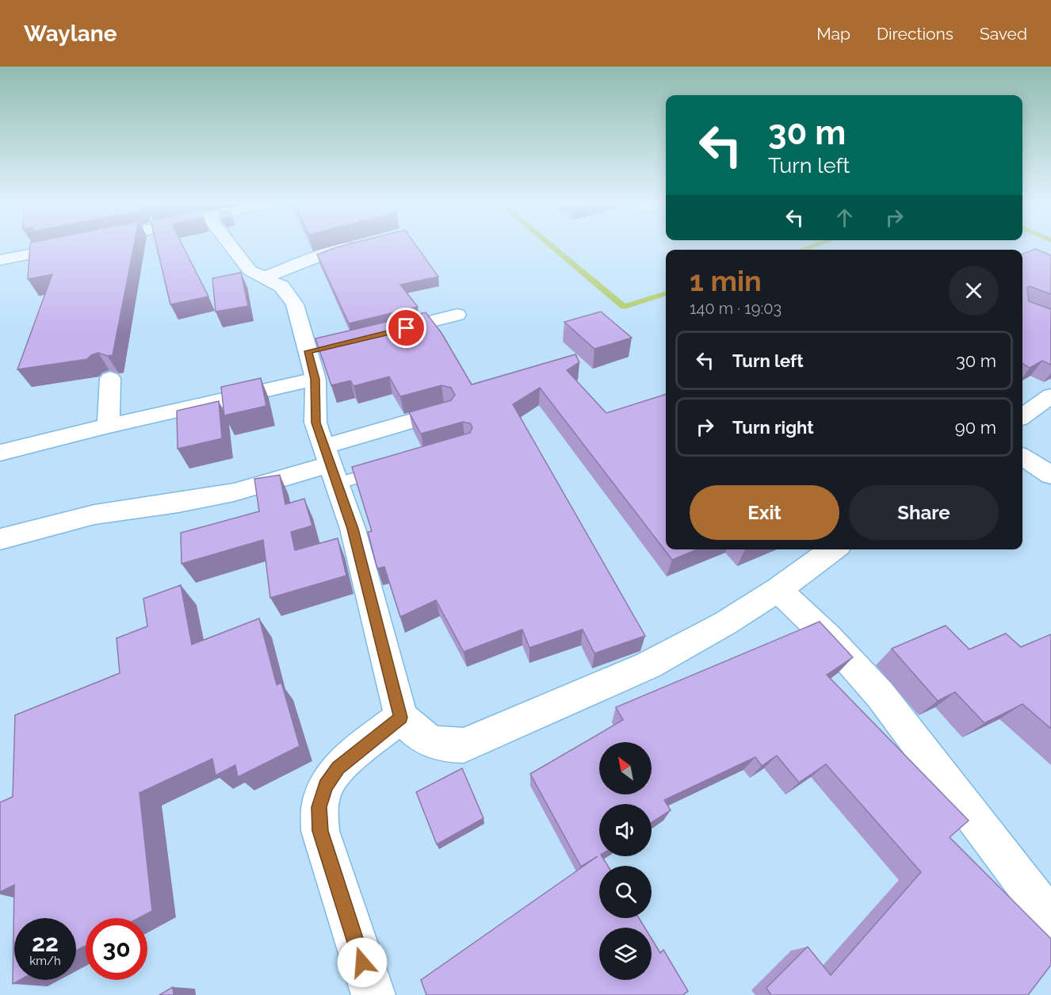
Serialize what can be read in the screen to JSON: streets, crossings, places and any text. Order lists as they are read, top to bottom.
{
  "north": "top left",
  "page": {
    "header": "Waylane",
    "nav": ["Map", "Directions", "Saved"],
    "turn": ["30 m", "Turn left"],
    "heading": ["1 min", "140 m · 19:03"],
    "list": [
      {
        "name": "Turn left",
        "value": "30 m"
      },
      {
        "name": "Turn right",
        "value": "90 m"
      }
    ],
    "buttons": ["Exit", "Share"],
    "speed": "22 km/h",
    "limit": "30"
  }
}
